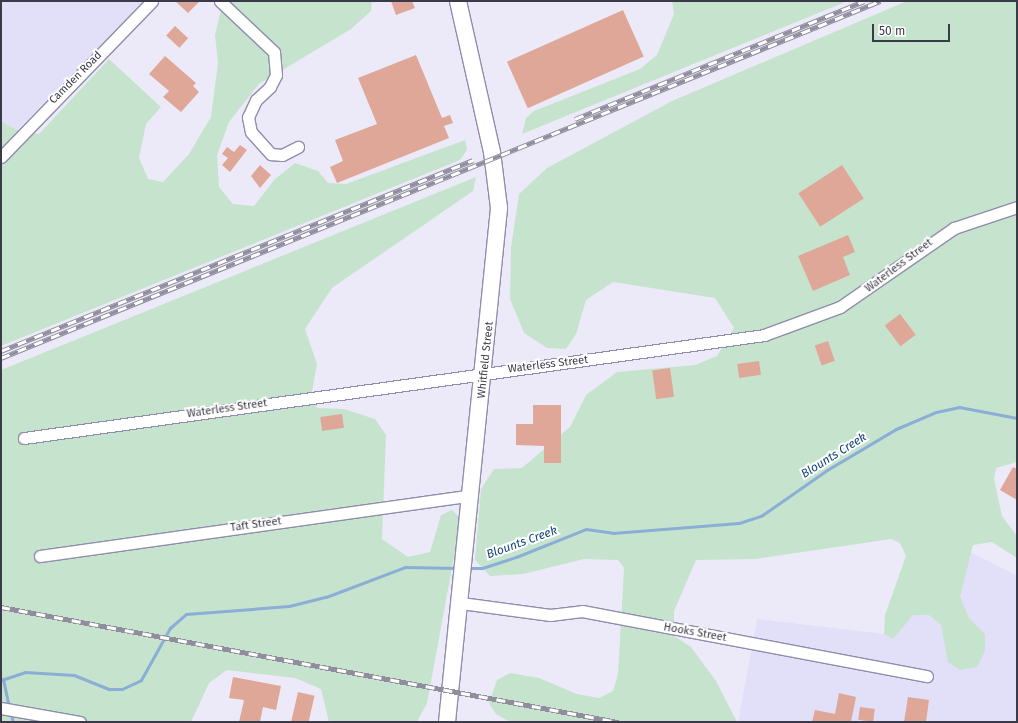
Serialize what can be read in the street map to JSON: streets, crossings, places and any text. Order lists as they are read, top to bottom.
{
  "streets": {
    "main road": ["Whitfield Street"],
    "street": [
      "Camden Road",
      "Waterless Street",
      "Taft Street",
      "Hooks Street"
    ]
  },
  "crossings": [
    ["Waterless Street", "Whitfield Street"],
    ["Whitfield Street", "Taft Street"],
    ["Whitfield Street", "Hooks Street"]
  ],
  "water": ["Blounts Creek"],
  "scale_bar": "50 m"
}
